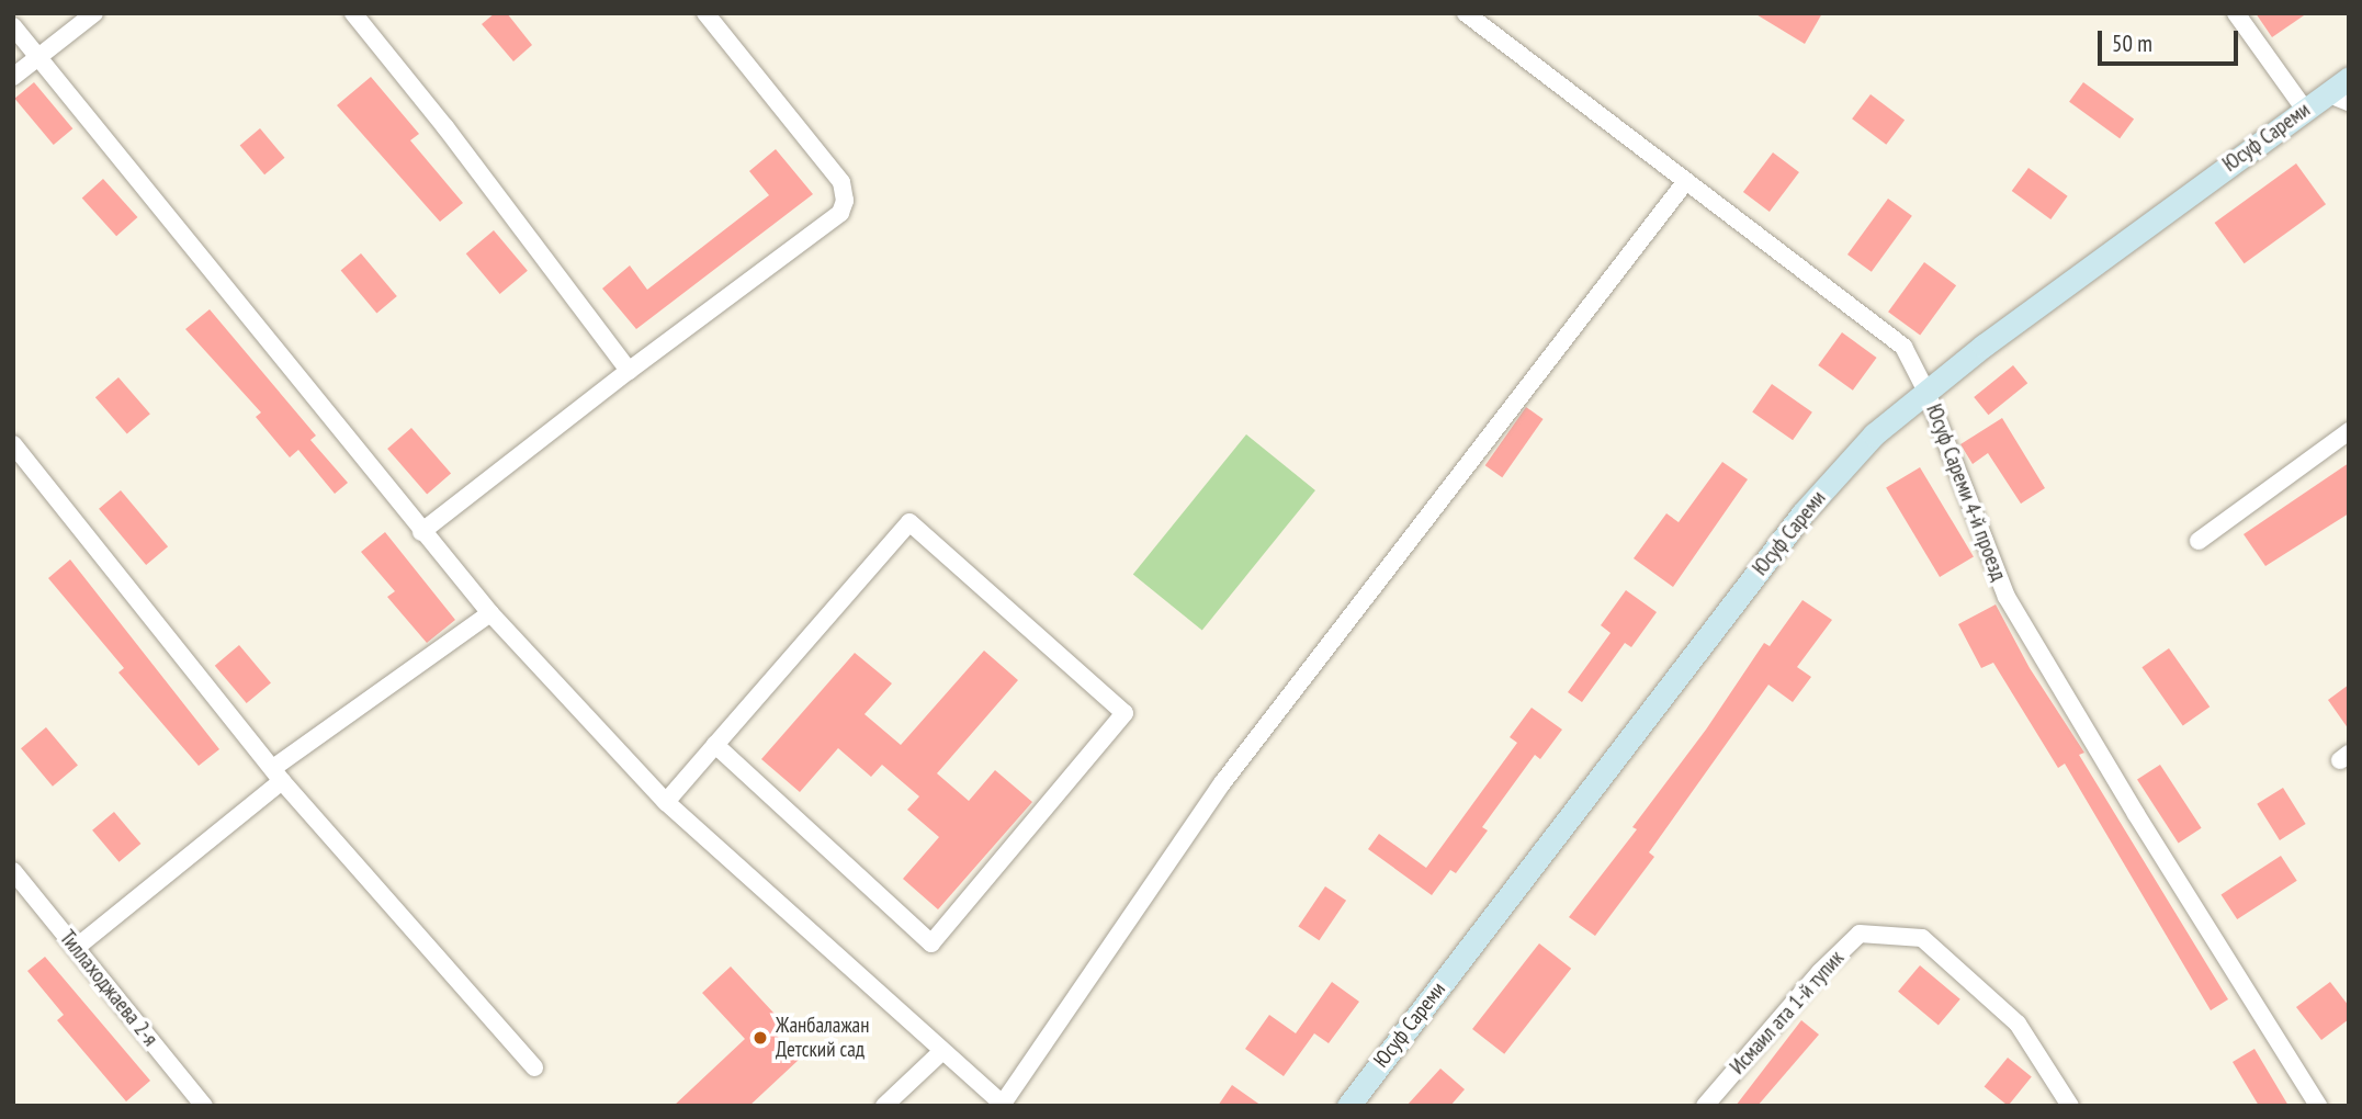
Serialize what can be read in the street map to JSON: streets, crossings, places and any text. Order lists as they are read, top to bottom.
{
  "streets": {
    "main road": ["Юсуф Сареми"],
    "street": ["Юсуф Сареми 4-й проезд", "Тиллаходжаева 2-я", "Исмаил ата 1-й тупик"]
  },
  "crossings": [
    ["Юсуф Сареми", "Юсуф Сареми 4-й проезд"]
  ],
  "places": ["Жанбалажан Детский сад"],
  "scale_bar": "50 m"
}
